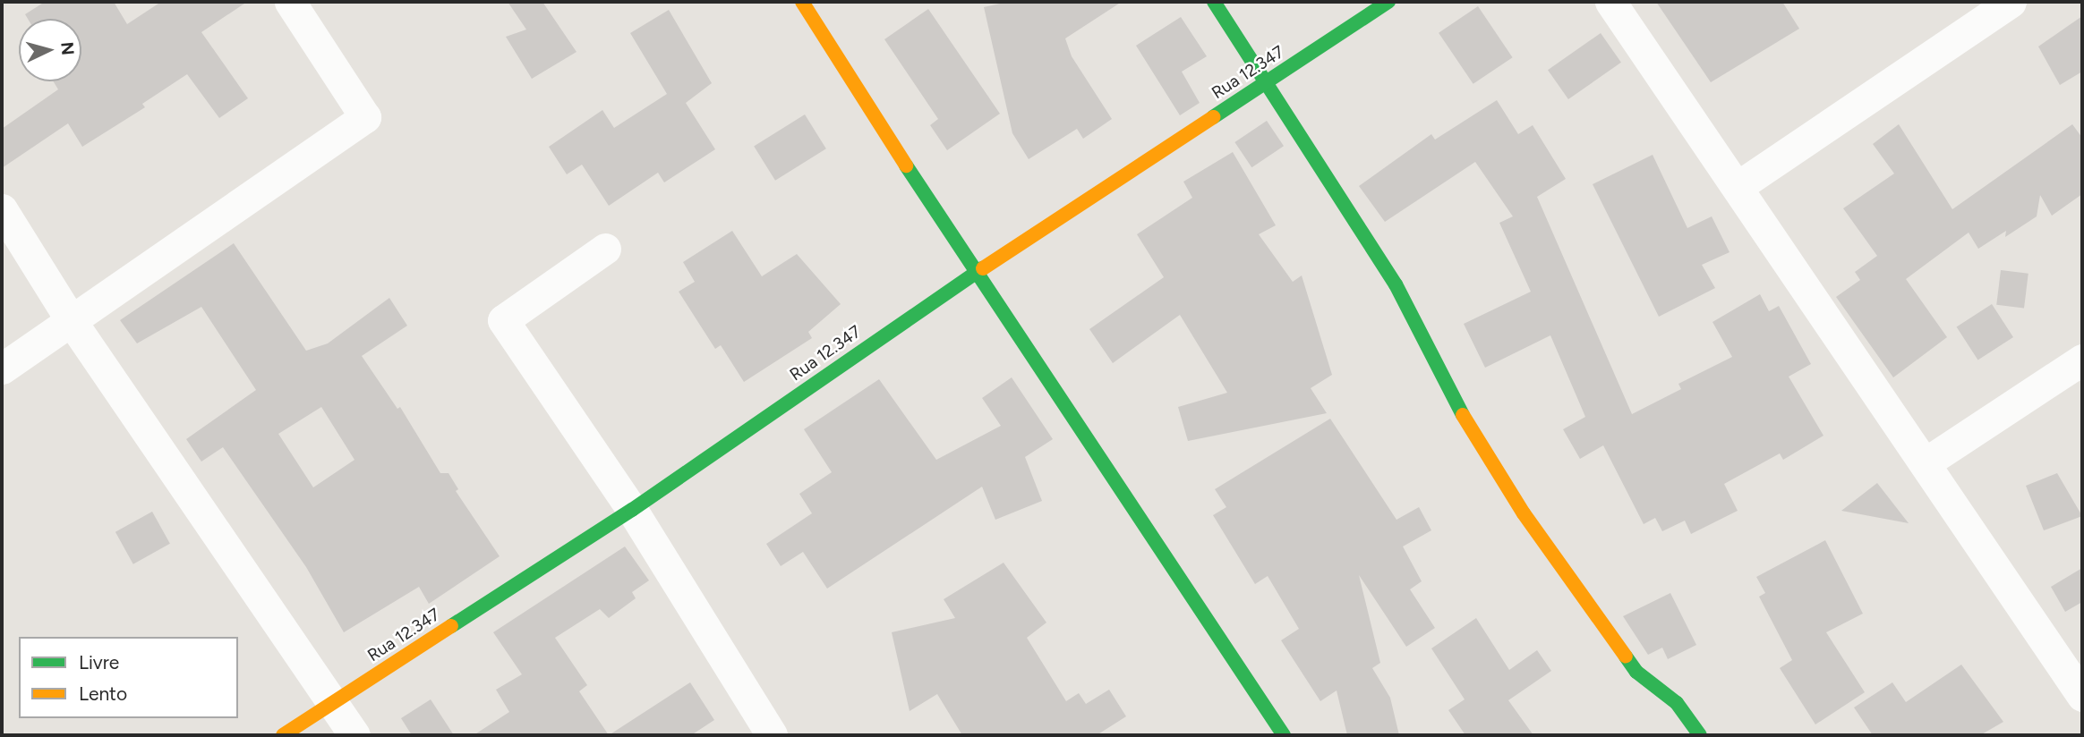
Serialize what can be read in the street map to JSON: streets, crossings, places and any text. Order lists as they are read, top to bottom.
{
  "streets": {
    "street": ["Rua 12.347"]
  },
  "legend": ["Livre", "Lento"],
  "north": "right"
}
